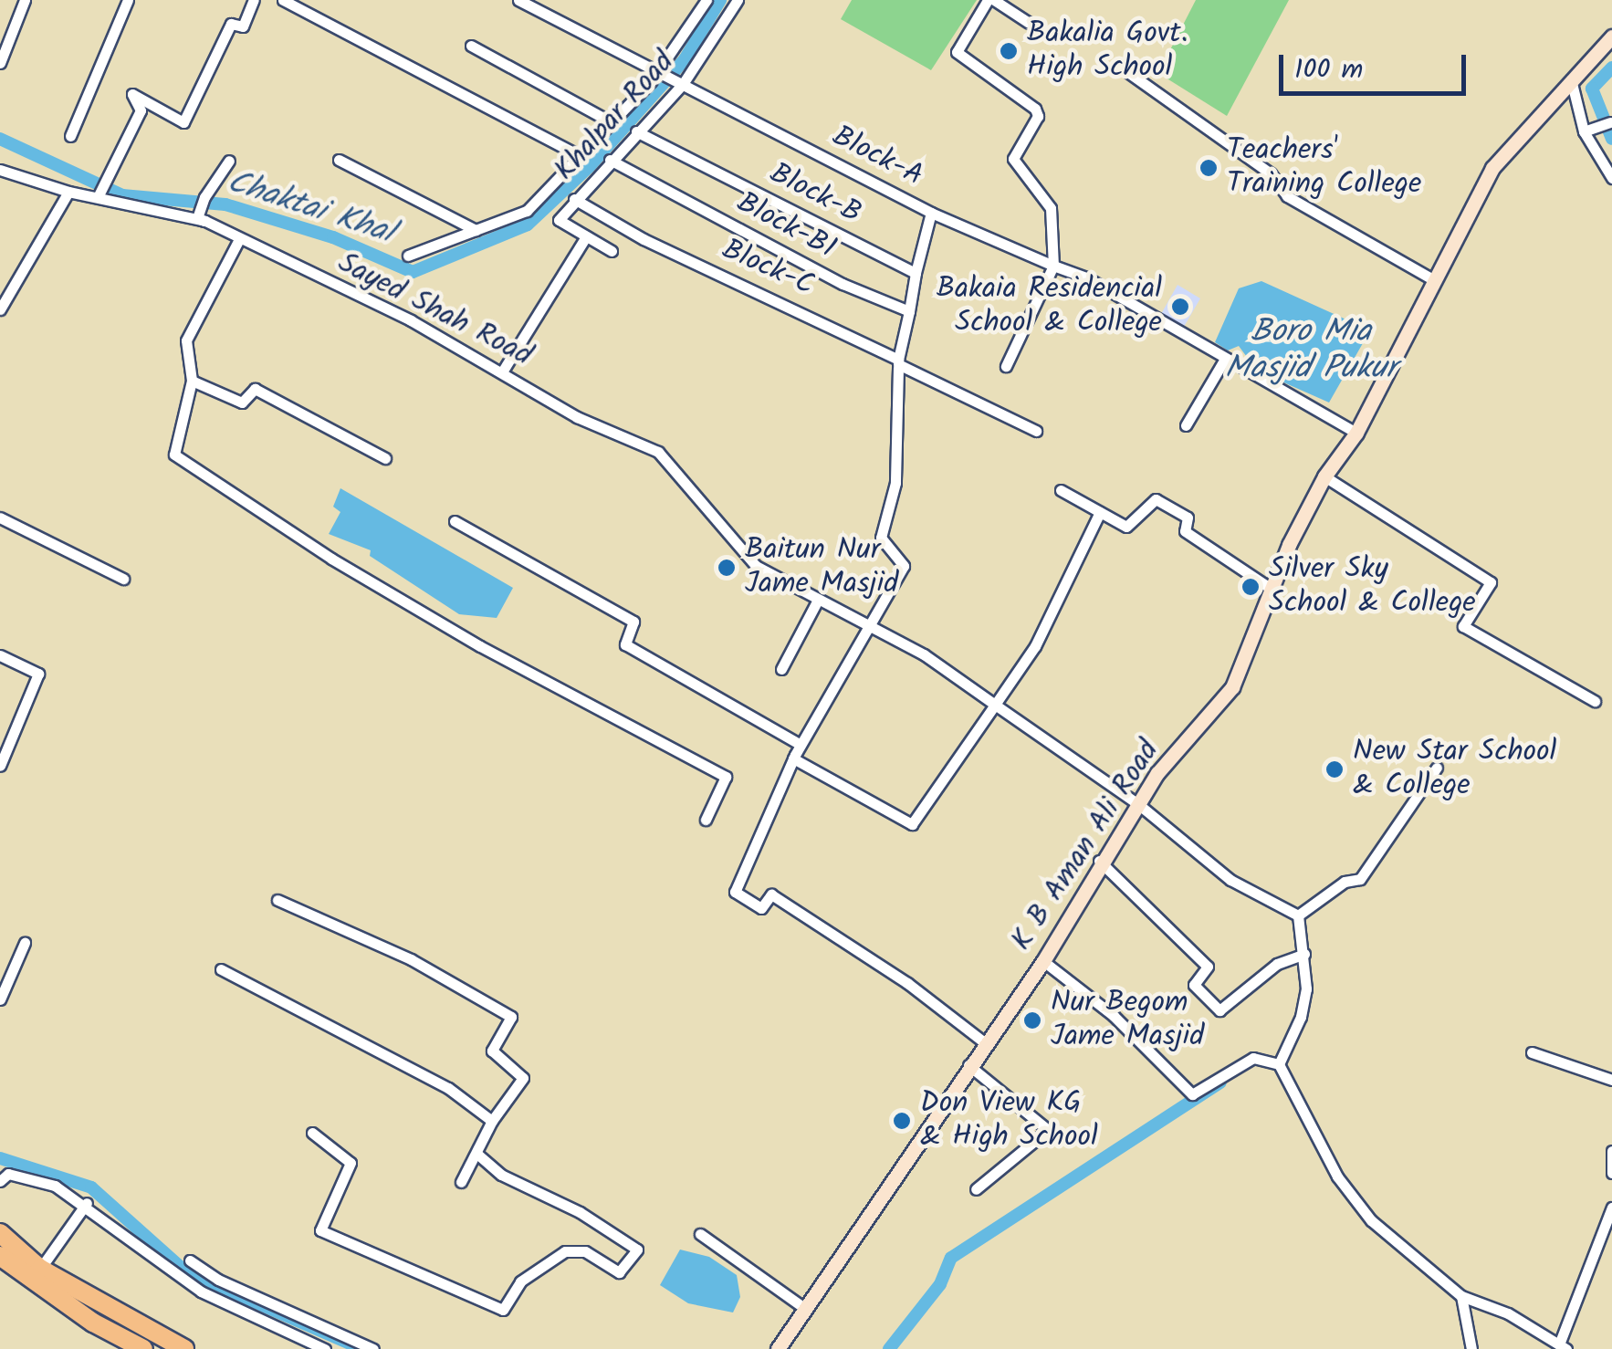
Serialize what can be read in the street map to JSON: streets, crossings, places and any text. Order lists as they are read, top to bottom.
{
  "streets": {
    "street": [
      "Khalpar Road",
      "Block-A",
      "Block-B",
      "Block-B1",
      "Block-C",
      "Sayed Shah Road",
      "K B Aman Ali Road"
    ]
  },
  "crossings": [
    ["Khalpar Road", "Block-A"],
    ["Khalpar Road", "Block-B"],
    ["Khalpar Road", "Block-B1"],
    ["Khalpar Road", "Block-C"],
    ["Block-A", "K B Aman Ali Road"],
    ["Sayed Shah Road", "K B Aman Ali Road"]
  ],
  "water": ["Chaktai Khal", "Boro Mia Masjid Pukur"],
  "places": [
    "Bakalia Govt. High School",
    "Teachers' Training College",
    "Bakaia Residencial School & College",
    "Baitun Nur Jame Masjid",
    "Silver Sky School & College",
    "New Star School & College",
    "Nur Begom Jame Masjid",
    "Don View KG & High School"
  ],
  "scale_bar": "100 m"
}
